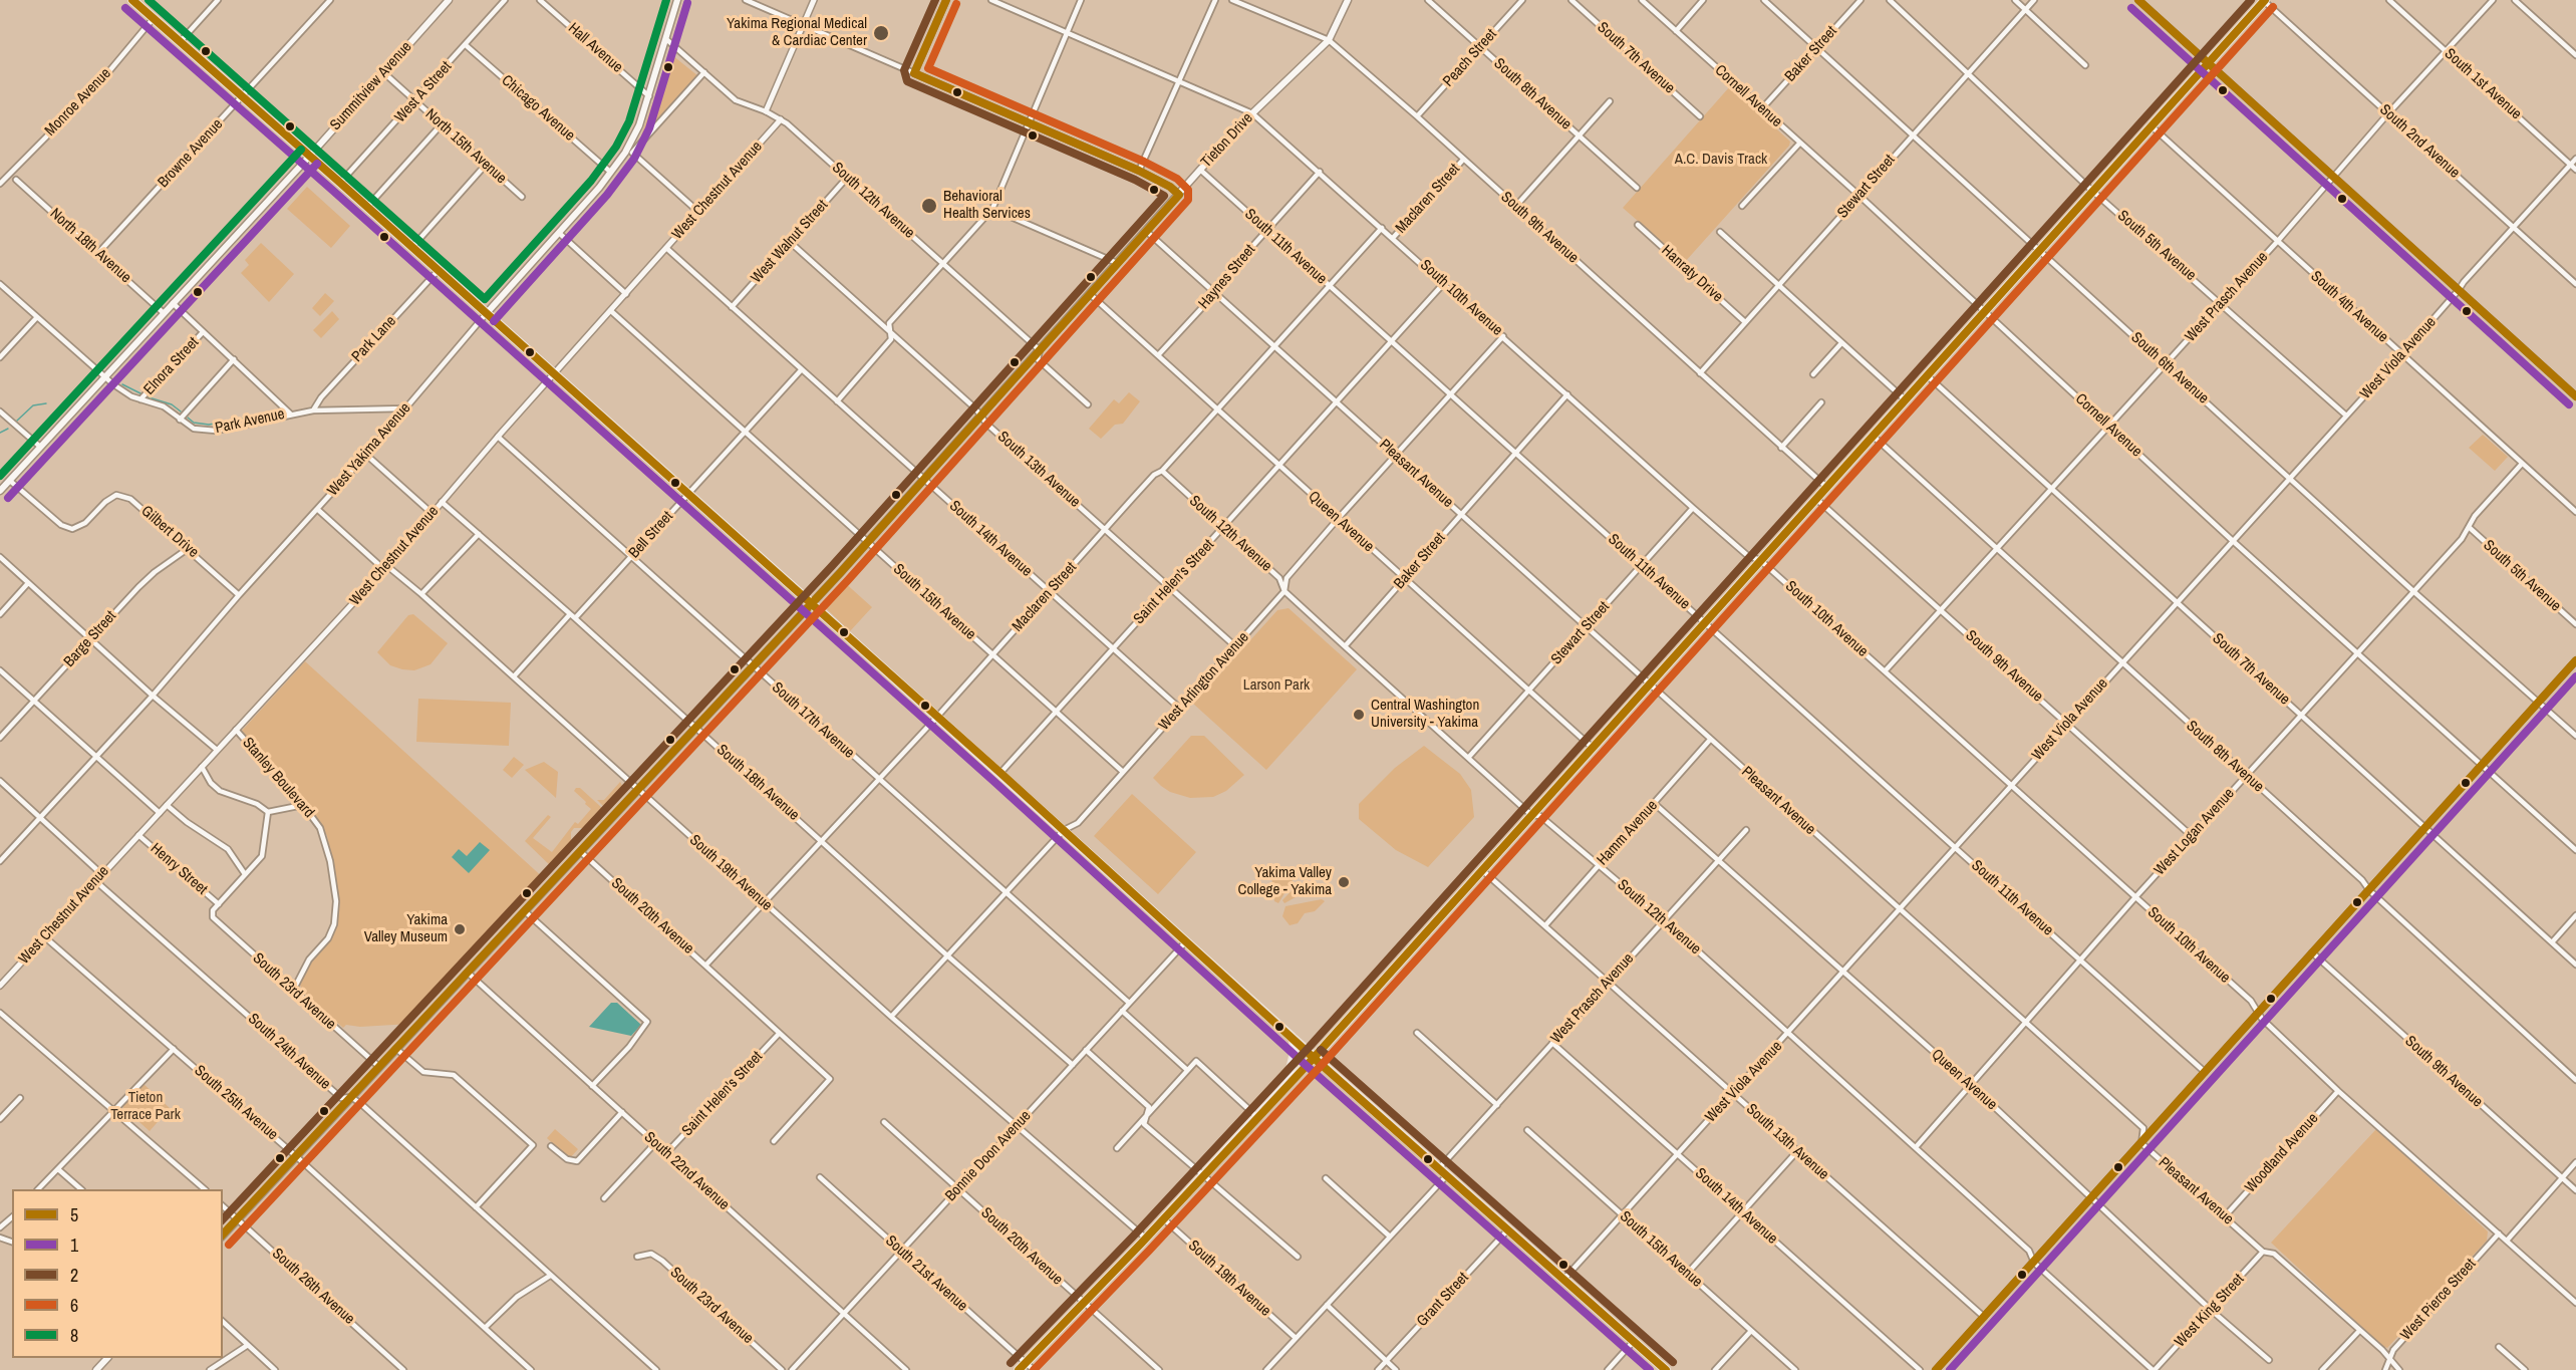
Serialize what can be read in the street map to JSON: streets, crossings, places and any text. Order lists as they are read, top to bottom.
{
  "streets": {
    "main road": ["Summitview Avenue", "Tieton Drive", "West Yakima Avenue"],
    "street": [
      "Hall Avenue",
      "Baker Street",
      "Peach Street",
      "South 7th Avenue",
      "South 1st Avenue",
      "West A Street",
      "South 8th Avenue",
      "Cornell Avenue",
      "Monroe Avenue",
      "Chicago Avenue",
      "South 2nd Avenue",
      "North 15th Avenue",
      "Browne Avenue",
      "Stewart Street",
      "West Chestnut Avenue",
      "Maclaren Street",
      "South 12th Avenue",
      "South 9th Avenue",
      "West Walnut Street",
      "North 18th Avenue",
      "South 5th Avenue",
      "South 11th Avenue",
      "Hanraty Drive",
      "Haynes Street",
      "West Prasch Avenue",
      "South 10th Avenue",
      "South 4th Avenue",
      "Park Lane",
      "West Viola Avenue",
      "Elnora Street",
      "South 6th Avenue",
      "Park Avenue",
      "South 13th Avenue",
      "Pleasant Avenue",
      "Queen Avenue",
      "Gilbert Drive",
      "Bell Street",
      "South 14th Avenue",
      "Saint Helen's Street",
      "South 15th Avenue",
      "Barge Street",
      "West Arlington Avenue",
      "South 17th Avenue",
      "Stanley Boulevard",
      "South 18th Avenue",
      "West Logan Avenue",
      "Hamm Avenue",
      "Henry Street",
      "South 19th Avenue",
      "South 20th Avenue",
      "South 23rd Avenue",
      "South 24th Avenue",
      "South 25th Avenue",
      "Woodland Avenue",
      "Bonnie Doon Avenue",
      "South 22nd Avenue",
      "South 21st Avenue",
      "South 26th Avenue",
      "Grant Street",
      "West Pierce Street",
      "West King Street"
    ]
  },
  "crossings": [
    ["Hall Avenue", "West Yakima Avenue"],
    ["Baker Street", "Cornell Avenue"],
    ["Baker Street", "South 12th Avenue"],
    ["Baker Street", "South 11th Avenue"],
    ["Baker Street", "South 10th Avenue"],
    ["Baker Street", "South 6th Avenue"],
    ["Baker Street", "Pleasant Avenue"],
    ["Baker Street", "Queen Avenue"],
    ["Peach Street", "South 8th Avenue"],
    ["Peach Street", "South 9th Avenue"],
    ["South 7th Avenue", "West Prasch Avenue"],
    ["South 7th Avenue", "West Viola Avenue"],
    ["South 7th Avenue", "West Logan Avenue"],
    ["South 1st Avenue", "West Prasch Avenue"],
    ["South 1st Avenue", "West Viola Avenue"],
    ["Summitview Avenue", "North 15th Avenue"],
    ["Summitview Avenue", "North 18th Avenue"],
    ["Summitview Avenue", "Park Avenue"],
    ["Summitview Avenue", "Gilbert Drive"],
    ["West A Street", "Chicago Avenue"],
    ["West A Street", "North 15th Avenue"],
    ["South 8th Avenue", "West Prasch Avenue"],
    ["South 8th Avenue", "West Viola Avenue"],
    ["South 8th Avenue", "West Logan Avenue"],
    ["Cornell Avenue", "Stewart Street"],
    ["Cornell Avenue", "West Prasch Avenue"],
    ["Cornell Avenue", "West Viola Avenue"],
    ["Cornell Avenue", "West Logan Avenue"],
    ["Chicago Avenue", "West Yakima Avenue"],
    ["Tieton Drive", "South 12th Avenue"],
    ["Tieton Drive", "South 9th Avenue"],
    ["Tieton Drive", "South 11th Avenue"],
    ["Tieton Drive", "South 10th Avenue"],
    ["Tieton Drive", "South 13th Avenue"],
    ["Tieton Drive", "Pleasant Avenue"],
    ["Tieton Drive", "Queen Avenue"],
    ["Tieton Drive", "South 14th Avenue"],
    ["Tieton Drive", "South 15th Avenue"],
    ["Tieton Drive", "South 17th Avenue"],
    ["Tieton Drive", "South 18th Avenue"],
    ["Tieton Drive", "South 19th Avenue"],
    ["Tieton Drive", "South 20th Avenue"],
    ["Tieton Drive", "South 23rd Avenue"],
    ["Tieton Drive", "South 24th Avenue"],
    ["Tieton Drive", "South 25th Avenue"],
    ["Tieton Drive", "South 22nd Avenue"],
    ["Tieton Drive", "South 26th Avenue"],
    ["South 2nd Avenue", "West Prasch Avenue"],
    ["South 2nd Avenue", "West Viola Avenue"],
    ["Browne Avenue", "North 18th Avenue"],
    ["Stewart Street", "South 12th Avenue"],
    ["Stewart Street", "South 9th Avenue"],
    ["Stewart Street", "South 5th Avenue"],
    ["Stewart Street", "South 11th Avenue"],
    ["Stewart Street", "Hanraty Drive"],
    ["Stewart Street", "South 10th Avenue"],
    ["Stewart Street", "South 6th Avenue"],
    ["Stewart Street", "Pleasant Avenue"],
    ["Stewart Street", "Queen Avenue"],
    ["West Chestnut Avenue", "South 12th Avenue"],
    ["West Chestnut Avenue", "South 14th Avenue"],
    ["West Chestnut Avenue", "South 15th Avenue"],
    ["West Chestnut Avenue", "South 17th Avenue"],
    ["West Chestnut Avenue", "Stanley Boulevard"],
    ["West Chestnut Avenue", "South 18th Avenue"],
    ["West Chestnut Avenue", "Henry Street"],
    ["West Chestnut Avenue", "South 19th Avenue"],
    ["West Chestnut Avenue", "South 24th Avenue"],
    ["West Chestnut Avenue", "South 25th Avenue"],
    ["Maclaren Street", "South 12th Avenue"],
    ["Maclaren Street", "South 9th Avenue"],
    ["Maclaren Street", "South 11th Avenue"],
    ["Maclaren Street", "South 10th Avenue"],
    ["Maclaren Street", "South 13th Avenue"],
    ["Maclaren Street", "Pleasant Avenue"],
    ["Maclaren Street", "Queen Avenue"],
    ["Maclaren Street", "South 14th Avenue"],
    ["Maclaren Street", "South 15th Avenue"],
    ["Maclaren Street", "South 17th Avenue"],
    ["Maclaren Street", "South 18th Avenue"],
    ["Maclaren Street", "South 19th Avenue"],
    ["Maclaren Street", "South 20th Avenue"],
    ["South 12th Avenue", "West Walnut Street"],
    ["South 12th Avenue", "West Prasch Avenue"],
    ["South 12th Avenue", "West Viola Avenue"],
    ["South 12th Avenue", "West Yakima Avenue"],
    ["South 12th Avenue", "Saint Helen's Street"],
    ["South 12th Avenue", "West Arlington Avenue"],
    ["South 12th Avenue", "West Logan Avenue"],
    ["South 12th Avenue", "Hamm Avenue"],
    ["South 12th Avenue", "West King Street"],
    ["South 9th Avenue", "West Prasch Avenue"],
    ["South 9th Avenue", "West Viola Avenue"],
    ["South 9th Avenue", "West Logan Avenue"],
    ["West Walnut Street", "South 13th Avenue"],
    ["West Walnut Street", "South 14th Avenue"],
    ["South 5th Avenue", "West Prasch Avenue"],
    ["South 5th Avenue", "West Viola Avenue"],
    ["South 5th Avenue", "West Logan Avenue"],
    ["South 11th Avenue", "Haynes Street"],
    ["South 11th Avenue", "West Viola Avenue"],
    ["South 11th Avenue", "Saint Helen's Street"],
    ["South 11th Avenue", "West Arlington Avenue"],
    ["South 11th Avenue", "West Logan Avenue"],
    ["Haynes Street", "South 10th Avenue"],
    ["Haynes Street", "Pleasant Avenue"],
    ["Haynes Street", "Queen Avenue"],
    ["West Prasch Avenue", "South 10th Avenue"],
    ["West Prasch Avenue", "South 4th Avenue"],
    ["West Prasch Avenue", "South 6th Avenue"],
    ["West Prasch Avenue", "South 13th Avenue"],
    ["West Prasch Avenue", "Queen Avenue"],
    ["West Prasch Avenue", "South 14th Avenue"],
    ["South 10th Avenue", "West Viola Avenue"],
    ["South 10th Avenue", "Saint Helen's Street"],
    ["South 10th Avenue", "West Arlington Avenue"],
    ["South 10th Avenue", "West Logan Avenue"],
    ["South 10th Avenue", "Woodland Avenue"],
    ["South 10th Avenue", "West Pierce Street"],
    ["South 4th Avenue", "West Viola Avenue"],
    ["South 4th Avenue", "West Logan Avenue"],
    ["Park Lane", "Park Avenue"],
    ["West Viola Avenue", "South 6th Avenue"],
    ["West Viola Avenue", "South 13th Avenue"],
    ["West Viola Avenue", "Pleasant Avenue"],
    ["West Viola Avenue", "Queen Avenue"],
    ["West Viola Avenue", "South 14th Avenue"],
    ["West Viola Avenue", "South 15th Avenue"],
    ["Elnora Street", "Park Avenue"],
    ["South 6th Avenue", "West Logan Avenue"],
    ["Park Avenue", "West Yakima Avenue"],
    ["West Yakima Avenue", "Gilbert Drive"],
    ["West Yakima Avenue", "South 19th Avenue"],
    ["West Yakima Avenue", "South 24th Avenue"],
    ["South 13th Avenue", "Saint Helen's Street"],
    ["South 13th Avenue", "West Arlington Avenue"],
    ["South 13th Avenue", "Hamm Avenue"],
    ["Pleasant Avenue", "Saint Helen's Street"],
    ["Pleasant Avenue", "West Arlington Avenue"],
    ["Pleasant Avenue", "West Logan Avenue"],
    ["Pleasant Avenue", "Hamm Avenue"],
    ["Pleasant Avenue", "Woodland Avenue"],
    ["Pleasant Avenue", "West Pierce Street"],
    ["Pleasant Avenue", "West King Street"],
    ["Queen Avenue", "Saint Helen's Street"],
    ["Queen Avenue", "West Arlington Avenue"],
    ["Queen Avenue", "West Logan Avenue"],
    ["Queen Avenue", "Hamm Avenue"],
    ["Queen Avenue", "West King Street"],
    ["Gilbert Drive", "Barge Street"],
    ["Bell Street", "South 14th Avenue"],
    ["Bell Street", "South 15th Avenue"],
    ["Bell Street", "South 17th Avenue"],
    ["Bell Street", "South 18th Avenue"],
    ["Bell Street", "South 19th Avenue"],
    ["South 14th Avenue", "Saint Helen's Street"],
    ["South 14th Avenue", "West Arlington Avenue"],
    ["Saint Helen's Street", "South 15th Avenue"],
    ["Saint Helen's Street", "South 20th Avenue"],
    ["Saint Helen's Street", "South 22nd Avenue"],
    ["South 15th Avenue", "West Arlington Avenue"],
    ["West Arlington Avenue", "South 17th Avenue"],
    ["West Arlington Avenue", "South 18th Avenue"],
    ["West Arlington Avenue", "South 19th Avenue"],
    ["South 17th Avenue", "Bonnie Doon Avenue"],
    ["Stanley Boulevard", "South 23rd Avenue"],
    ["South 18th Avenue", "Bonnie Doon Avenue"],
    ["Henry Street", "South 23rd Avenue"],
    ["South 19th Avenue", "Bonnie Doon Avenue"],
    ["South 20th Avenue", "Bonnie Doon Avenue"],
    ["Bonnie Doon Avenue", "South 22nd Avenue"],
    ["Bonnie Doon Avenue", "South 21st Avenue"]
  ],
  "parks": ["A.C. Davis Track", "Larson Park", "Tieton Terrace Park"],
  "places": [
    "Yakima Regional Medical & Cardiac Center",
    "Behavioral Health Services",
    "Central Washington University - Yakima",
    "Yakima Valley College - Yakima",
    "Yakima Valley Museum"
  ],
  "lines": [
    "transit line 5",
    "transit line 2",
    "transit line 8",
    "transit line 1",
    "transit line 6"
  ],
  "legend": [
    "5",
    "1",
    "2",
    "6",
    "8"
  ]
}
